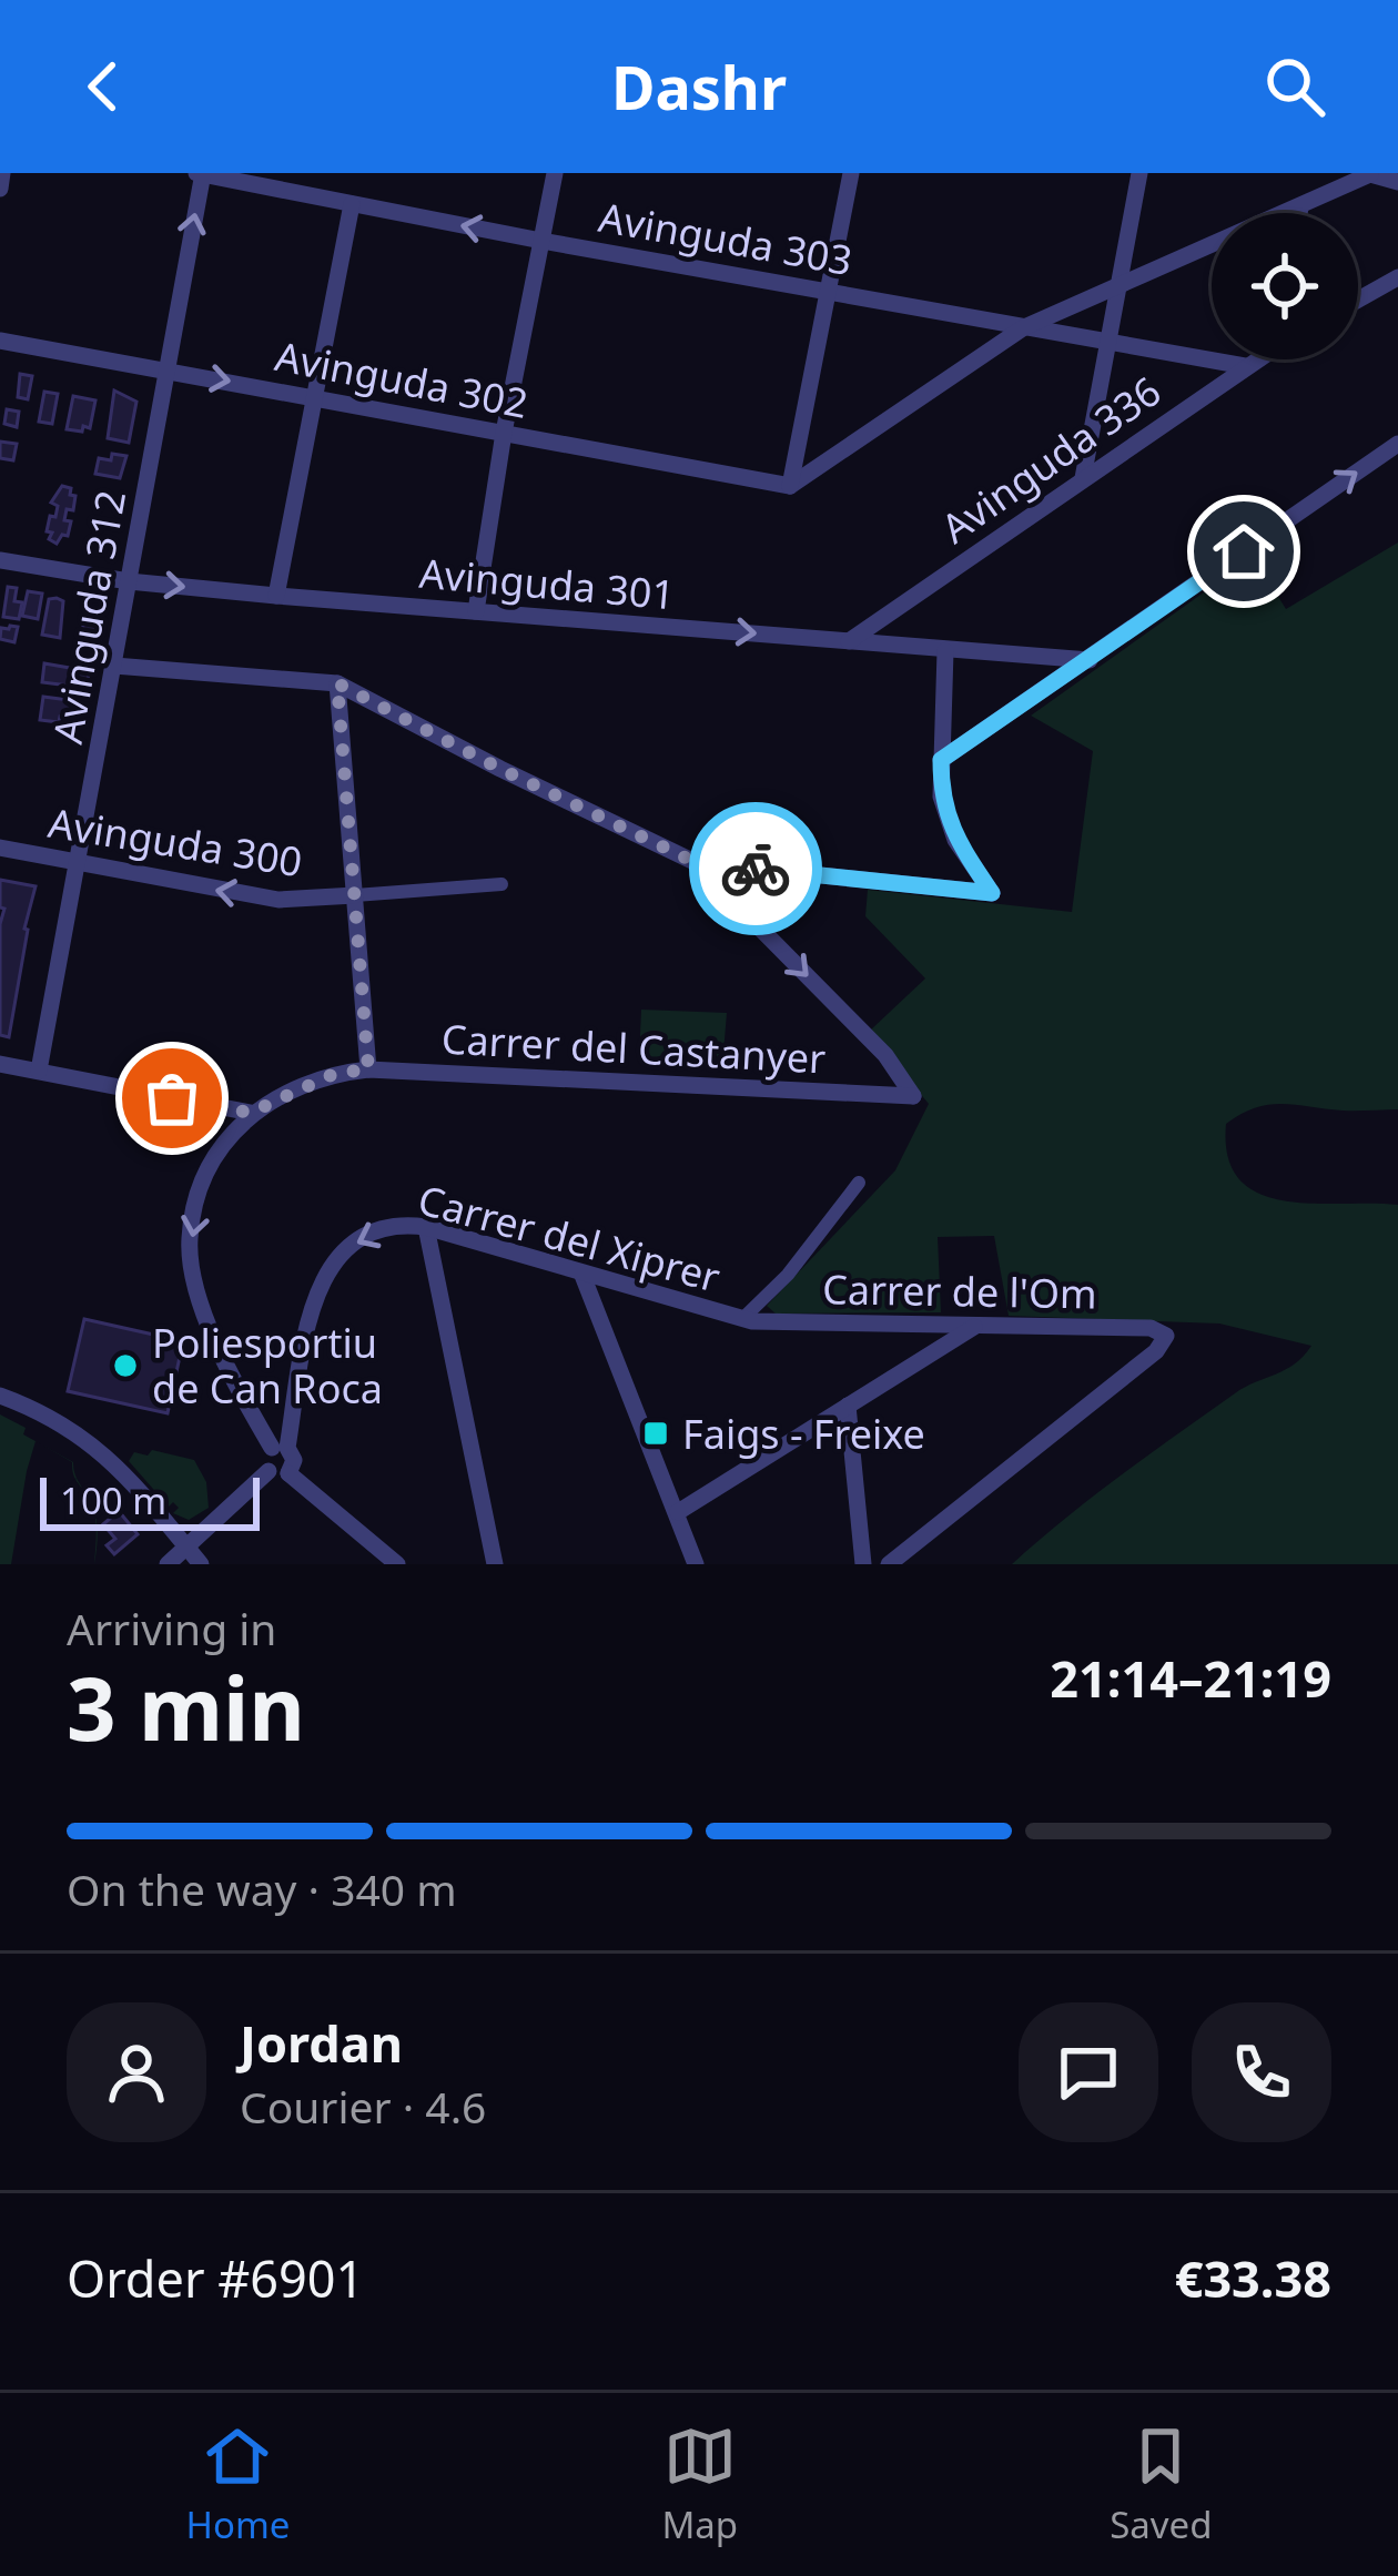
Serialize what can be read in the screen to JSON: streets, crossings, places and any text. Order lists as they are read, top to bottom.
{
  "streets": {
    "street": [
      "Avinguda 303",
      "Avinguda 302",
      "Avinguda 336",
      "Avinguda 301",
      "Avinguda 312",
      "Avinguda 300",
      "Carrer del Castanyer",
      "Carrer del Xiprer",
      "Carrer de l'Om"
    ]
  },
  "crossings": [
    ["Avinguda 303", "Avinguda 336"],
    ["Avinguda 303", "Avinguda 312"],
    ["Avinguda 302", "Avinguda 312"],
    ["Avinguda 336", "Avinguda 301"],
    ["Avinguda 301", "Avinguda 312"],
    ["Avinguda 312", "Avinguda 300"],
    ["Carrer del Castanyer", "Carrer del Xiprer"],
    ["Carrer del Xiprer", "Carrer de l'Om"]
  ],
  "one_way": ["Avinguda 300", "Carrer del Xiprer"],
  "places": {
    "other": ["Poliesportiu de Can Roca"],
    "transit": ["Faigs - Freixe"]
  },
  "scale_bar": "100 m",
  "page": {
    "header": "Dashr",
    "scale": "100 m",
    "heading": ["3 min", "Arriving in", "21:14–21:19"],
    "panel": [
      "Jordan",
      "Courier · 4.6",
      "Order #6901",
      "€33.38"
    ],
    "bar": "On the way · 340 m",
    "tabs": ["Home", "Map", "Saved"]
  }
}
